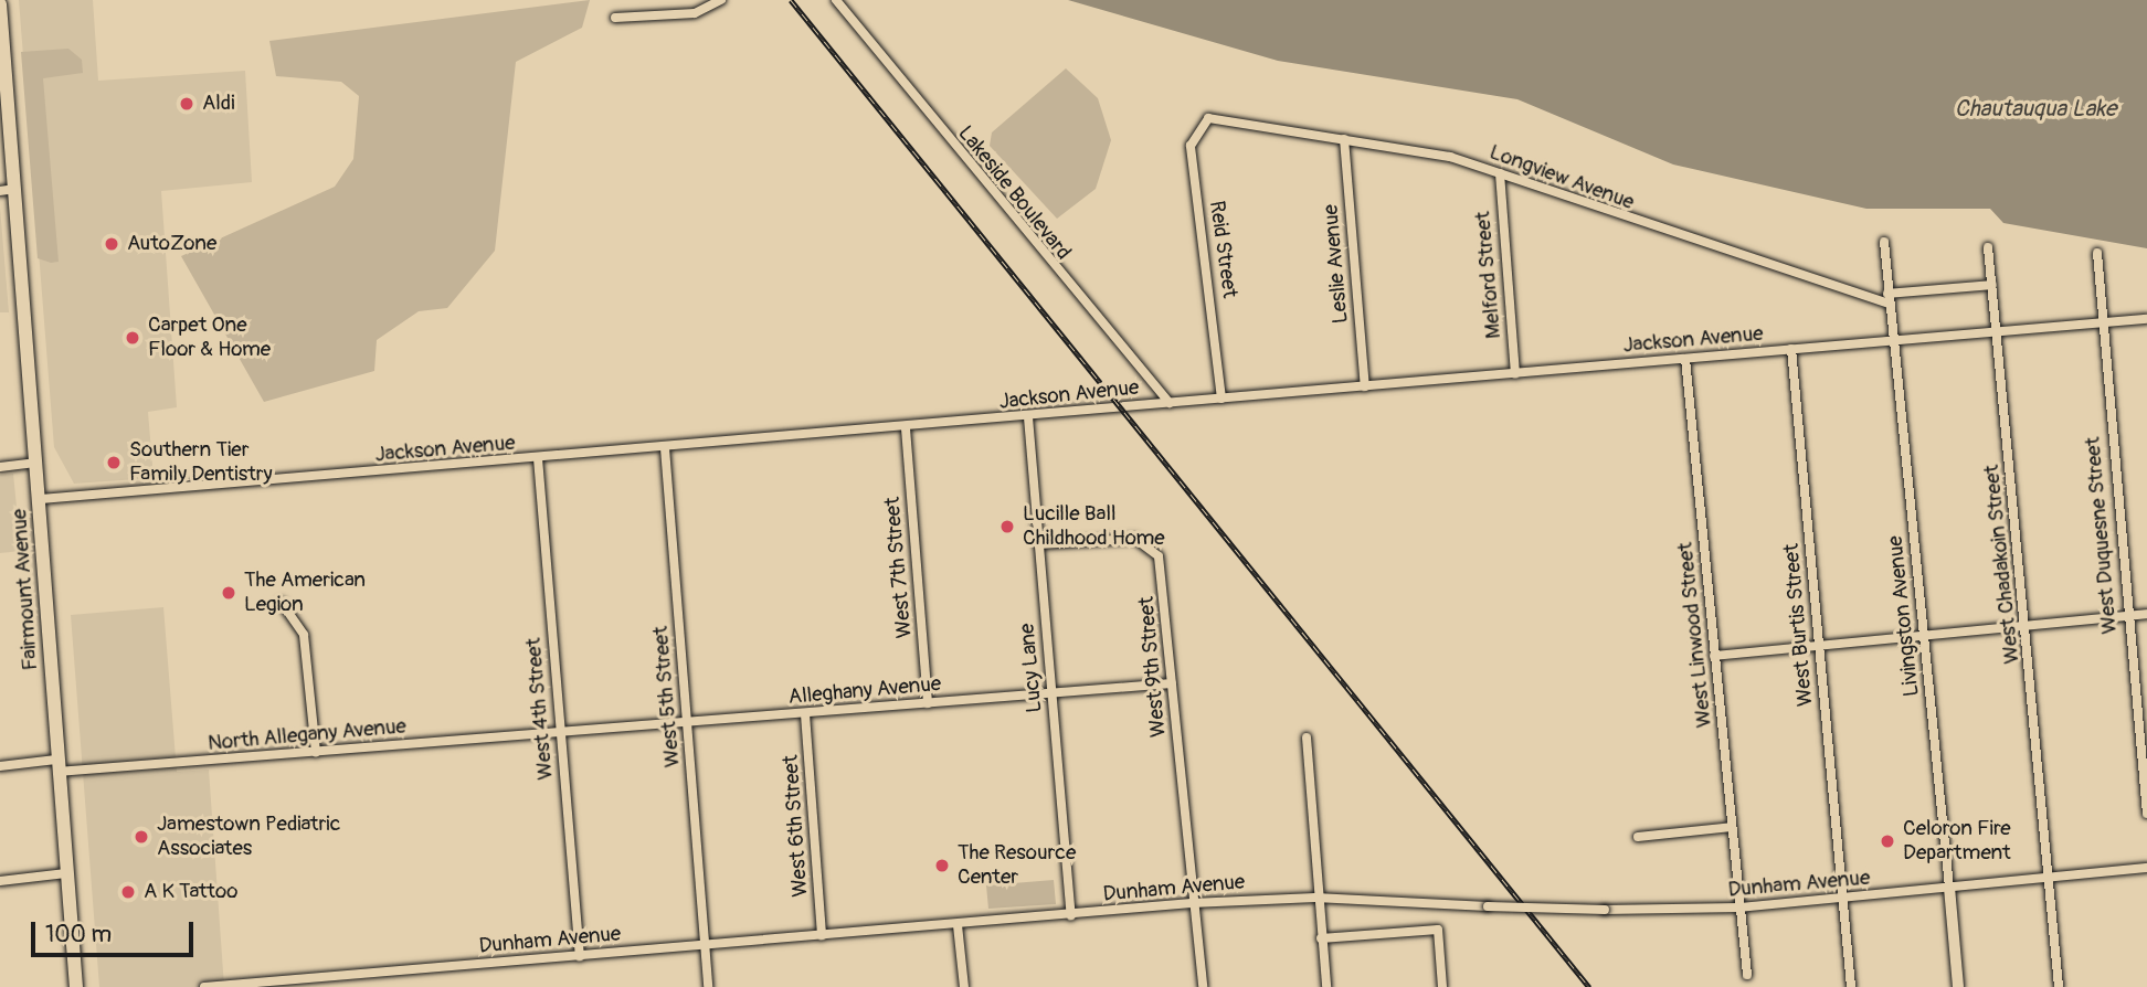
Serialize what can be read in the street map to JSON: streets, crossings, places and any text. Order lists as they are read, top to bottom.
{
  "streets": {
    "main road": ["Fairmount Avenue"],
    "street": [
      "Longview Avenue",
      "Lakeside Boulevard",
      "Reid Street",
      "Leslie Avenue",
      "Melford Street",
      "Jackson Avenue",
      "West Duquesne Street",
      "West Chadakoin Street",
      "West 7th Street",
      "Livingston Avenue",
      "West Burtis Street",
      "West Linwood Street",
      "West 9th Street",
      "Lucy Lane",
      "Alleghany Avenue",
      "West 5th Street",
      "West 4th Street",
      "North Allegany Avenue",
      "West 6th Street",
      "Dunham Avenue"
    ]
  },
  "crossings": [
    ["Longview Avenue", "Reid Street"],
    ["Longview Avenue", "Leslie Avenue"],
    ["Longview Avenue", "Melford Street"],
    ["Longview Avenue", "Livingston Avenue"],
    ["Lakeside Boulevard", "Jackson Avenue"],
    ["Reid Street", "Jackson Avenue"],
    ["Leslie Avenue", "Jackson Avenue"],
    ["Melford Street", "Jackson Avenue"],
    ["Jackson Avenue", "West Duquesne Street"],
    ["Jackson Avenue", "West Chadakoin Street"],
    ["Jackson Avenue", "West 7th Street"],
    ["Jackson Avenue", "Fairmount Avenue"],
    ["Jackson Avenue", "Livingston Avenue"],
    ["Jackson Avenue", "West Burtis Street"],
    ["Jackson Avenue", "West Linwood Street"],
    ["Jackson Avenue", "Lucy Lane"],
    ["Jackson Avenue", "West 5th Street"],
    ["Jackson Avenue", "West 4th Street"],
    ["West Chadakoin Street", "Dunham Avenue"],
    ["West 7th Street", "Alleghany Avenue"],
    ["Fairmount Avenue", "North Allegany Avenue"],
    ["Livingston Avenue", "Dunham Avenue"],
    ["West Burtis Street", "Dunham Avenue"],
    ["West Linwood Street", "Dunham Avenue"],
    ["West 9th Street", "Lucy Lane"],
    ["West 9th Street", "Alleghany Avenue"],
    ["West 9th Street", "Dunham Avenue"],
    ["Lucy Lane", "Alleghany Avenue"],
    ["Lucy Lane", "Dunham Avenue"],
    ["Alleghany Avenue", "West 5th Street"],
    ["Alleghany Avenue", "West 4th Street"],
    ["Alleghany Avenue", "North Allegany Avenue"],
    ["Alleghany Avenue", "West 6th Street"],
    ["West 5th Street", "Dunham Avenue"],
    ["West 4th Street", "North Allegany Avenue"],
    ["West 4th Street", "Dunham Avenue"],
    ["West 6th Street", "Dunham Avenue"]
  ],
  "water": ["Chautauqua Lake"],
  "places": [
    "Aldi",
    "AutoZone",
    "Carpet One Floor & Home",
    "Southern Tier Family Dentistry",
    "Lucille Ball Childhood Home",
    "The American Legion",
    "Jamestown Pediatric Associates",
    "Celoron Fire Department",
    "The Resource Center",
    "A K Tattoo"
  ],
  "scale_bar": "100 m"
}
